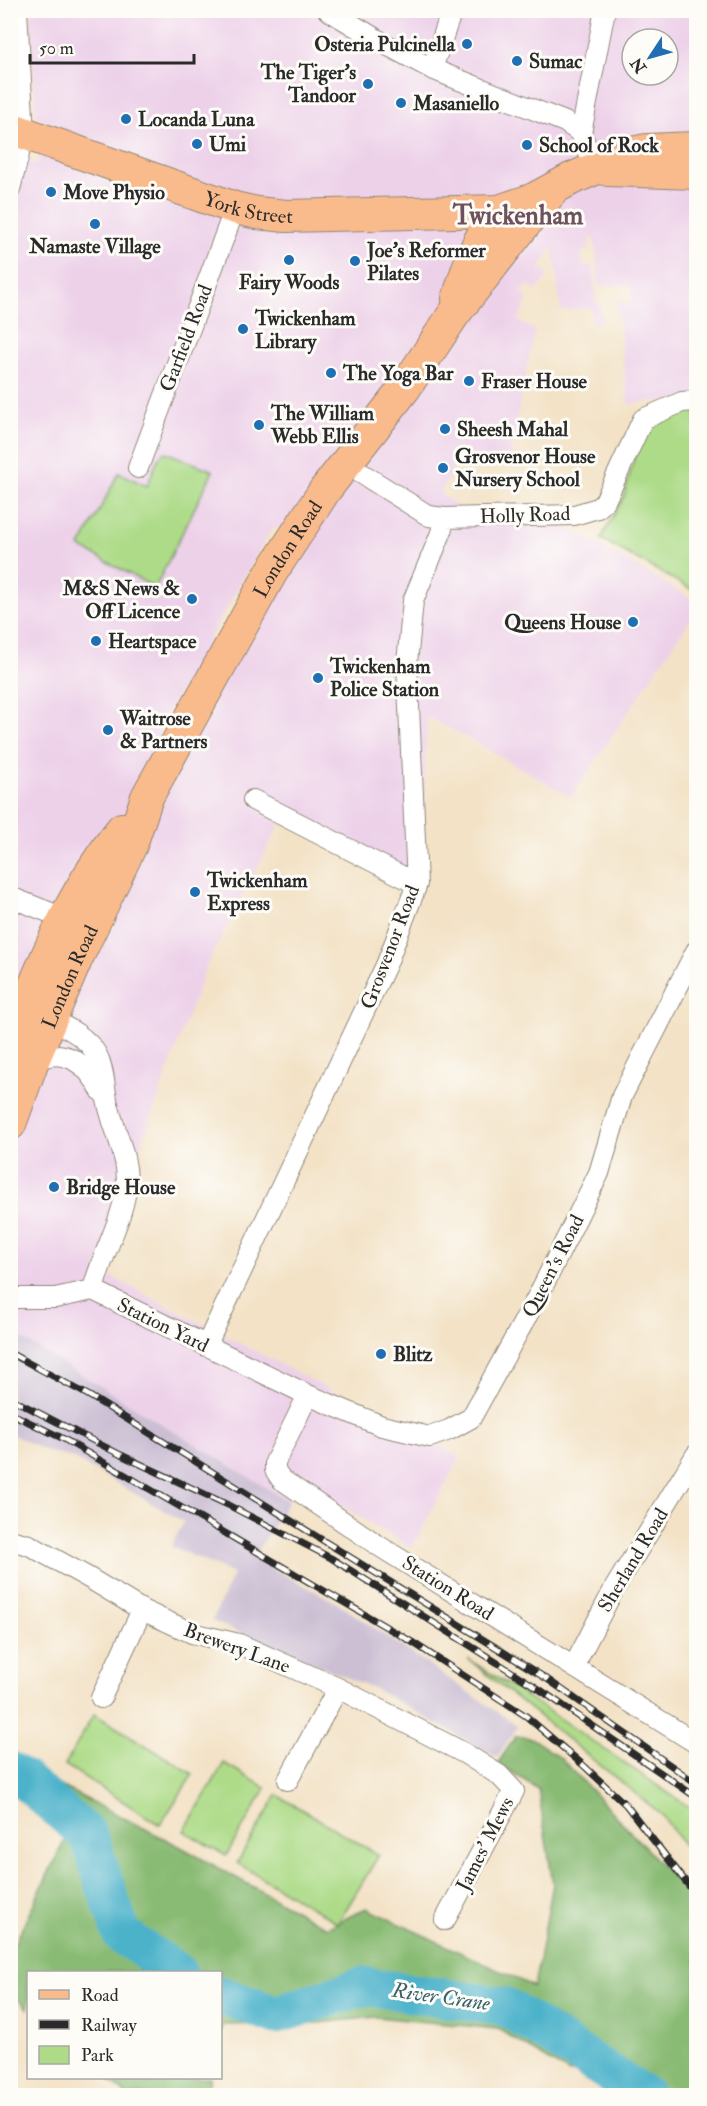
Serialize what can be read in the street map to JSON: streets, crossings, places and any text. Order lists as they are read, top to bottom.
{
  "streets": {
    "main road": ["York Street", "London Road"],
    "street": [
      "Garfield Road",
      "Holly Road",
      "Grosvenor Road",
      "Queen's Road",
      "Station Yard",
      "Sherland Road",
      "Station Road",
      "Brewery Lane",
      "James' Mews"
    ]
  },
  "crossings": [
    ["York Street", "Garfield Road"],
    ["York Street", "London Road"],
    ["Holly Road", "London Road"],
    ["Holly Road", "Grosvenor Road"],
    ["Grosvenor Road", "Station Yard"],
    ["Queen's Road", "Station Yard"],
    ["Queen's Road", "Station Road"],
    ["Station Yard", "Station Road"],
    ["Sherland Road", "Station Road"],
    ["Brewery Lane", "James' Mews"]
  ],
  "districts": ["Twickenham"],
  "water": ["River Crane"],
  "places": [
    "Osteria Pulcinella",
    "Sumac",
    "The Tiger's Tandoor",
    "Masaniello",
    "Locanda Luna",
    "Umi",
    "School of Rock",
    "Move Physio",
    "Namaste Village",
    "Fairy Woods",
    "Joe's Reformer Pilates",
    "Twickenham Library",
    "The Yoga Bar",
    "Fraser House",
    "The William Webb Ellis",
    "Sheesh Mahal",
    "Grosvenor House Nursery School",
    "M&S News & Off Licence",
    "Queens House",
    "Heartspace",
    "Twickenham Police Station",
    "Waitrose & Partners",
    "Twickenham Express",
    "Bridge House",
    "Blitz"
  ],
  "legend": ["Road", "Railway", "Park"],
  "scale_bar": "50 m",
  "north": "bottom left"
}
